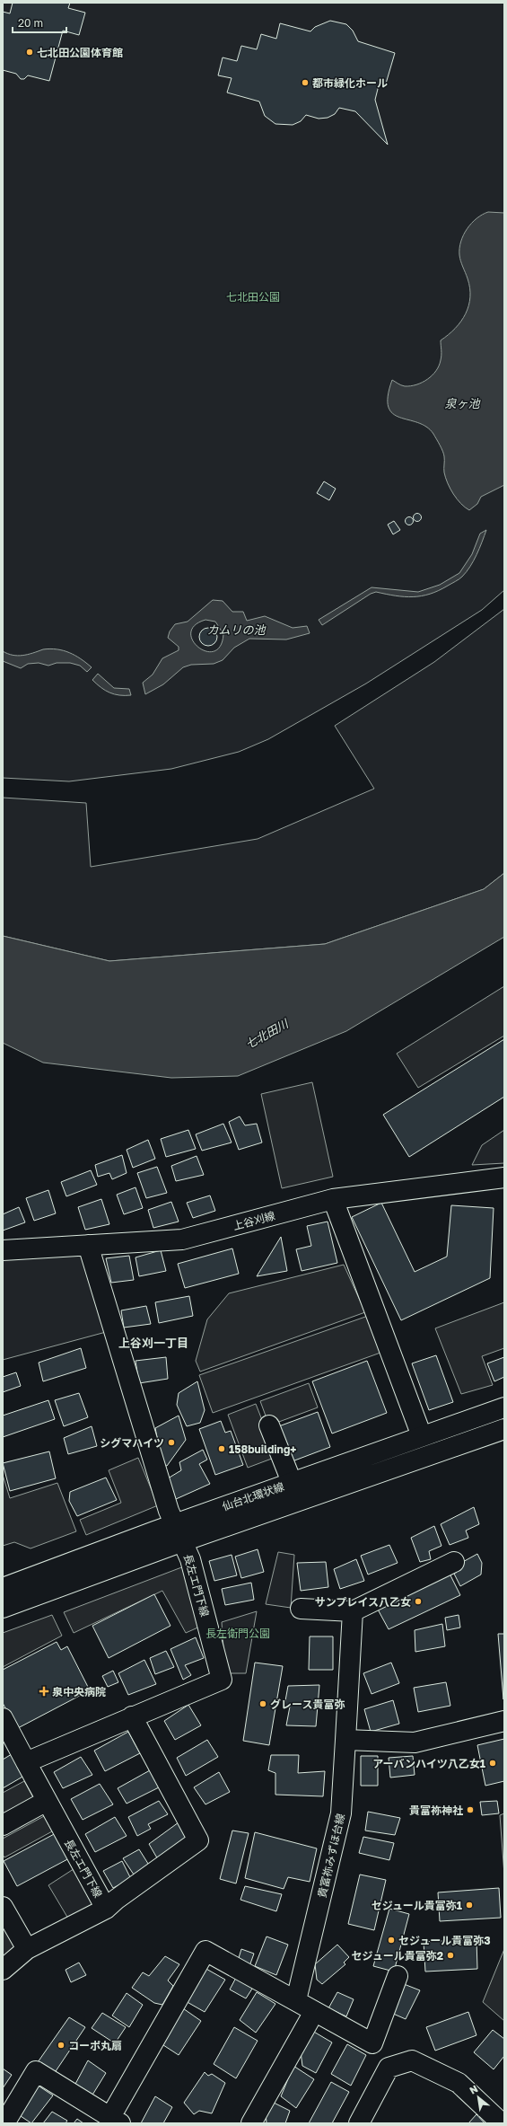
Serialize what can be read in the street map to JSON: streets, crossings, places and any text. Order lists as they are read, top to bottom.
{
  "streets": {
    "street": [
      "上谷刈線",
      "仙台北環状線",
      "長左エ門下線",
      "貴富祢みずほ台線"
    ]
  },
  "crossings": [
    ["仙台北環状線", "長左エ門下線"]
  ],
  "districts": ["上谷刈一丁目"],
  "water": ["泉ヶ池", "カムリの池", "七北田川"],
  "parks": ["七北田公園", "長左衛門公園"],
  "places": {
    "other": [
      "七北田公園体育館",
      "都市緑化ホール",
      "シグマハイツ",
      "158building+",
      "サンプレイス八乙女",
      "グレース貴富弥",
      "アーバンハイツ八乙女1",
      "貴富祢神社",
      "セジュール貴富弥1",
      "セジュール貴富弥3",
      "セジュール貴富弥2",
      "コーポ丸扇"
    ],
    "health": ["泉中央病院"]
  },
  "scale_bar": "20 m",
  "north": "top left"
}
